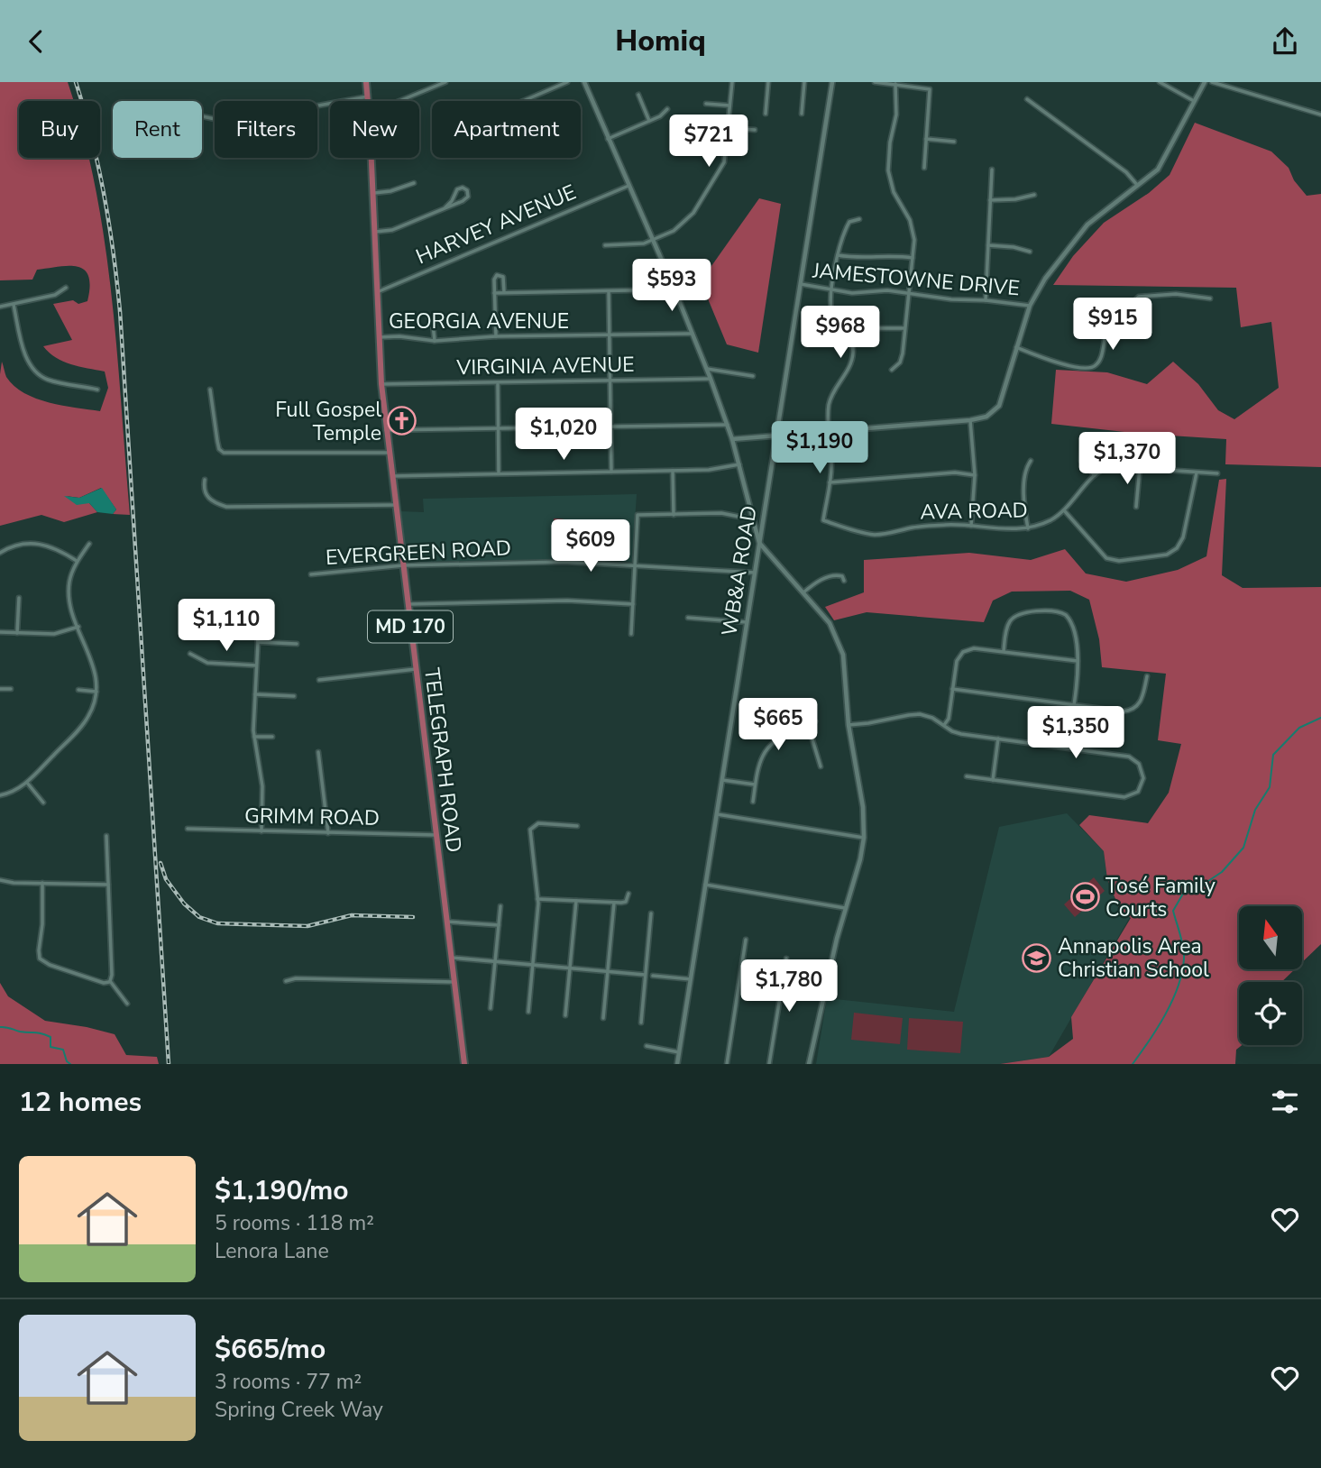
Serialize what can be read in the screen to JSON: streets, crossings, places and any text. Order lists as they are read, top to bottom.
{
  "streets": {
    "main road": ["MD 170", "TELEGRAPH ROAD"],
    "street": [
      "HARVEY AVENUE",
      "JAMESTOWNE DRIVE",
      "GEORGIA AVENUE",
      "VIRGINIA AVENUE",
      "AVA ROAD",
      "EVERGREEN ROAD",
      "WB&A ROAD",
      "GRIMM ROAD"
    ]
  },
  "crossings": [
    ["HARVEY AVENUE", "TELEGRAPH ROAD"],
    ["JAMESTOWNE DRIVE", "WB&A ROAD"],
    ["GEORGIA AVENUE", "TELEGRAPH ROAD"],
    ["VIRGINIA AVENUE", "TELEGRAPH ROAD"],
    ["EVERGREEN ROAD", "WB&A ROAD"],
    ["EVERGREEN ROAD", "TELEGRAPH ROAD"],
    ["TELEGRAPH ROAD", "GRIMM ROAD"]
  ],
  "places": {
    "church": ["Full Gospel Temple"],
    "sports": ["Tosé Family Courts"],
    "school or university": ["Annapolis Area Christian School"]
  },
  "north": "top",
  "page": {
    "header": "Homiq",
    "chip": [
      "Buy",
      "Rent",
      "Filters",
      "New",
      "Apartment"
    ],
    "price": [
      "$721",
      "$593",
      "$915",
      "$968",
      "$1,020",
      "$1,190",
      "$1,370",
      "$609",
      "$1,110",
      "$665",
      "$1,350",
      "$1,780"
    ],
    "heading": "12 homes",
    "list": [
      {
        "name": "$1,190/mo",
        "note": "5 rooms · 118 m² · Lenora Lane"
      },
      {
        "name": "$665/mo",
        "note": "3 rooms · 77 m² · Spring Creek Way"
      }
    ]
  }
}
